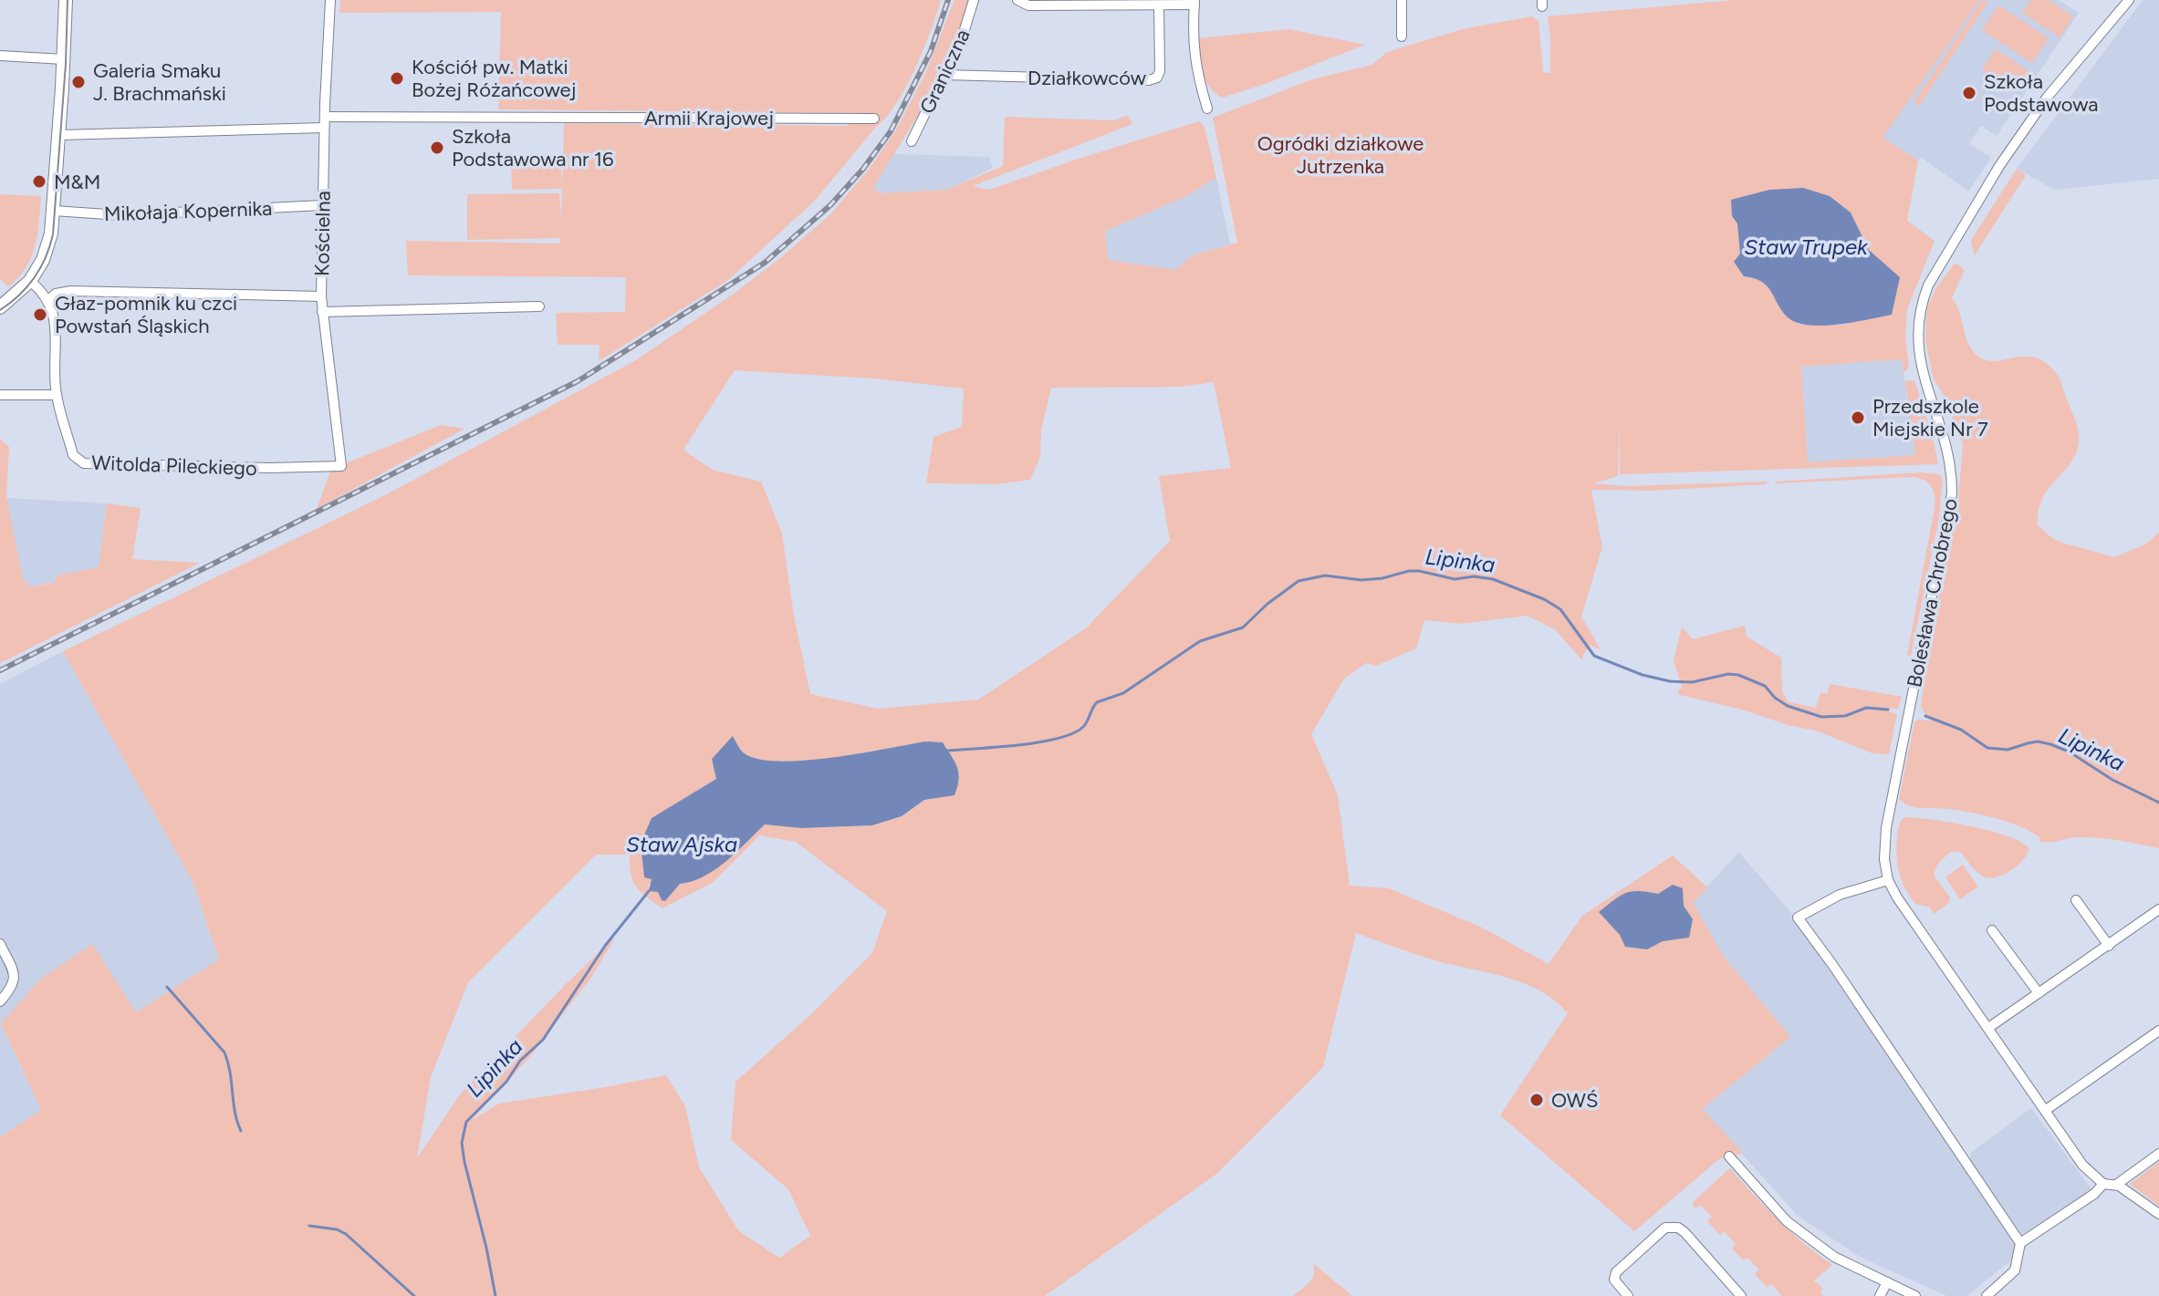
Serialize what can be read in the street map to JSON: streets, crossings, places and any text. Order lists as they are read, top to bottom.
{
  "streets": {
    "street": [
      "Graniczna",
      "Działkowców",
      "Armii Krajowej",
      "Mikołaja Kopernika",
      "Kościelna",
      "Witolda Pileckiego",
      "Bolesława Chrobrego"
    ]
  },
  "crossings": [
    ["Graniczna", "Działkowców"],
    ["Armii Krajowej", "Kościelna"],
    ["Mikołaja Kopernika", "Kościelna"],
    ["Kościelna", "Witolda Pileckiego"]
  ],
  "water": ["Staw Trupek", "Lipinka", "Staw Ajska"],
  "parks": ["Ogródki działkowe Jutrzenka"],
  "places": [
    "Kościół pw. Matki Bożej Różańcowej",
    "Galeria Smaku J. Brachmański",
    "Szkoła Podstawowa",
    "Szkoła Podstawowa nr 16",
    "M&M",
    "Głaz-pomnik ku czci Powstań Śląskich",
    "Przedszkole Miejskie Nr 7",
    "OWŚ"
  ]
}
